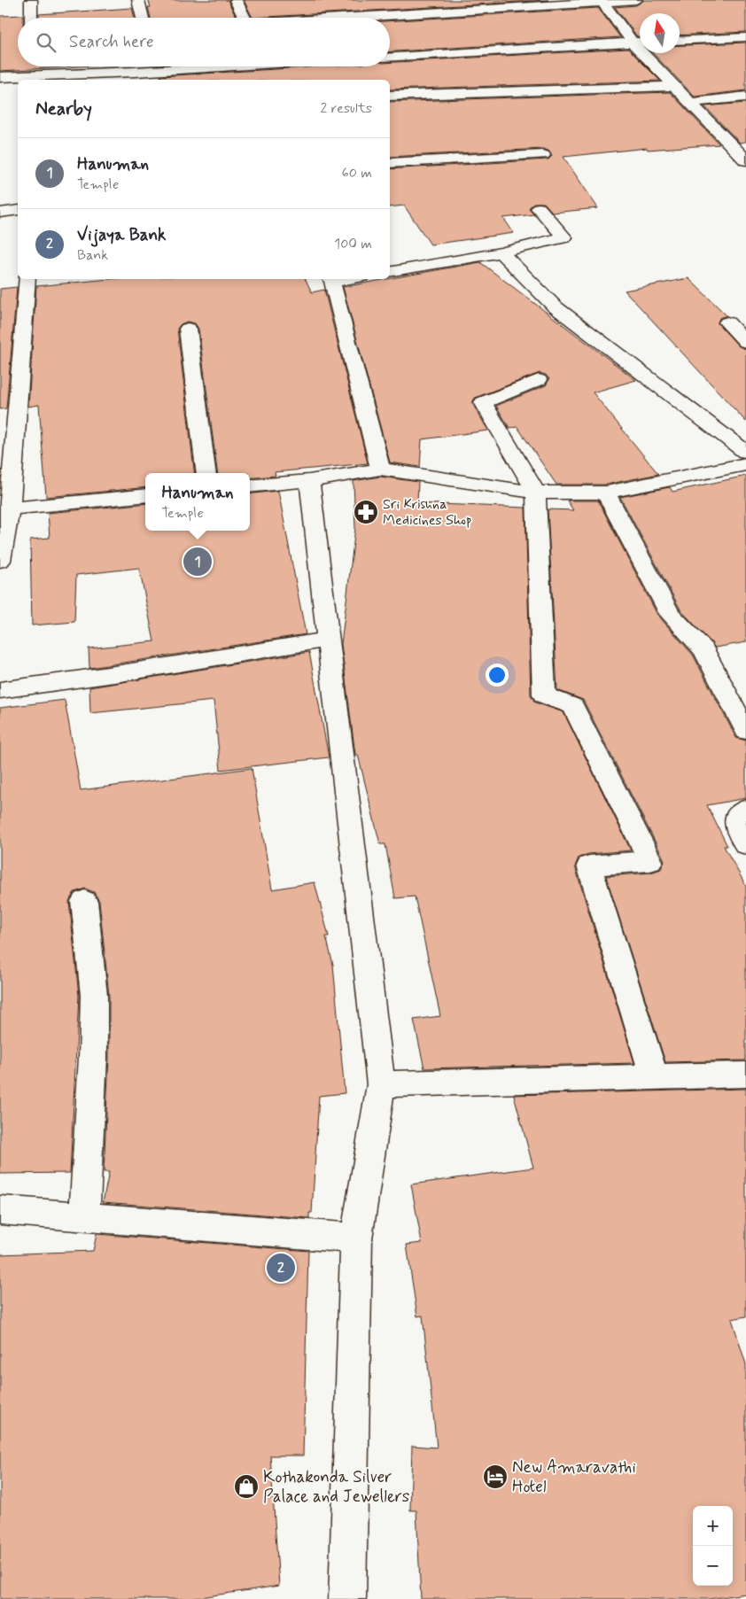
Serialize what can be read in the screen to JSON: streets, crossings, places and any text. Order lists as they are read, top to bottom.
{
  "places": {
    "pharmacy": ["Sri Krishna Medicines Shop"],
    "hotel": ["New Amaravathi Hotel"],
    "shop": ["Kothakonda Silver Palace and Jewellers"]
  },
  "north": "top",
  "page": {
    "search": "Search here",
    "heading": ["Nearby", "2 results"],
    "list": [
      {
        "mark": "1",
        "name": "Hanuman",
        "note": "Temple",
        "value": "60 m"
      },
      {
        "mark": "2",
        "name": "Vijaya Bank",
        "note": "Bank",
        "value": "100 m"
      }
    ],
    "popup": ["Hanuman", "Temple"],
    "pins": ["1", "2"],
    "map_buttons": ["+", "−"]
  }
}
